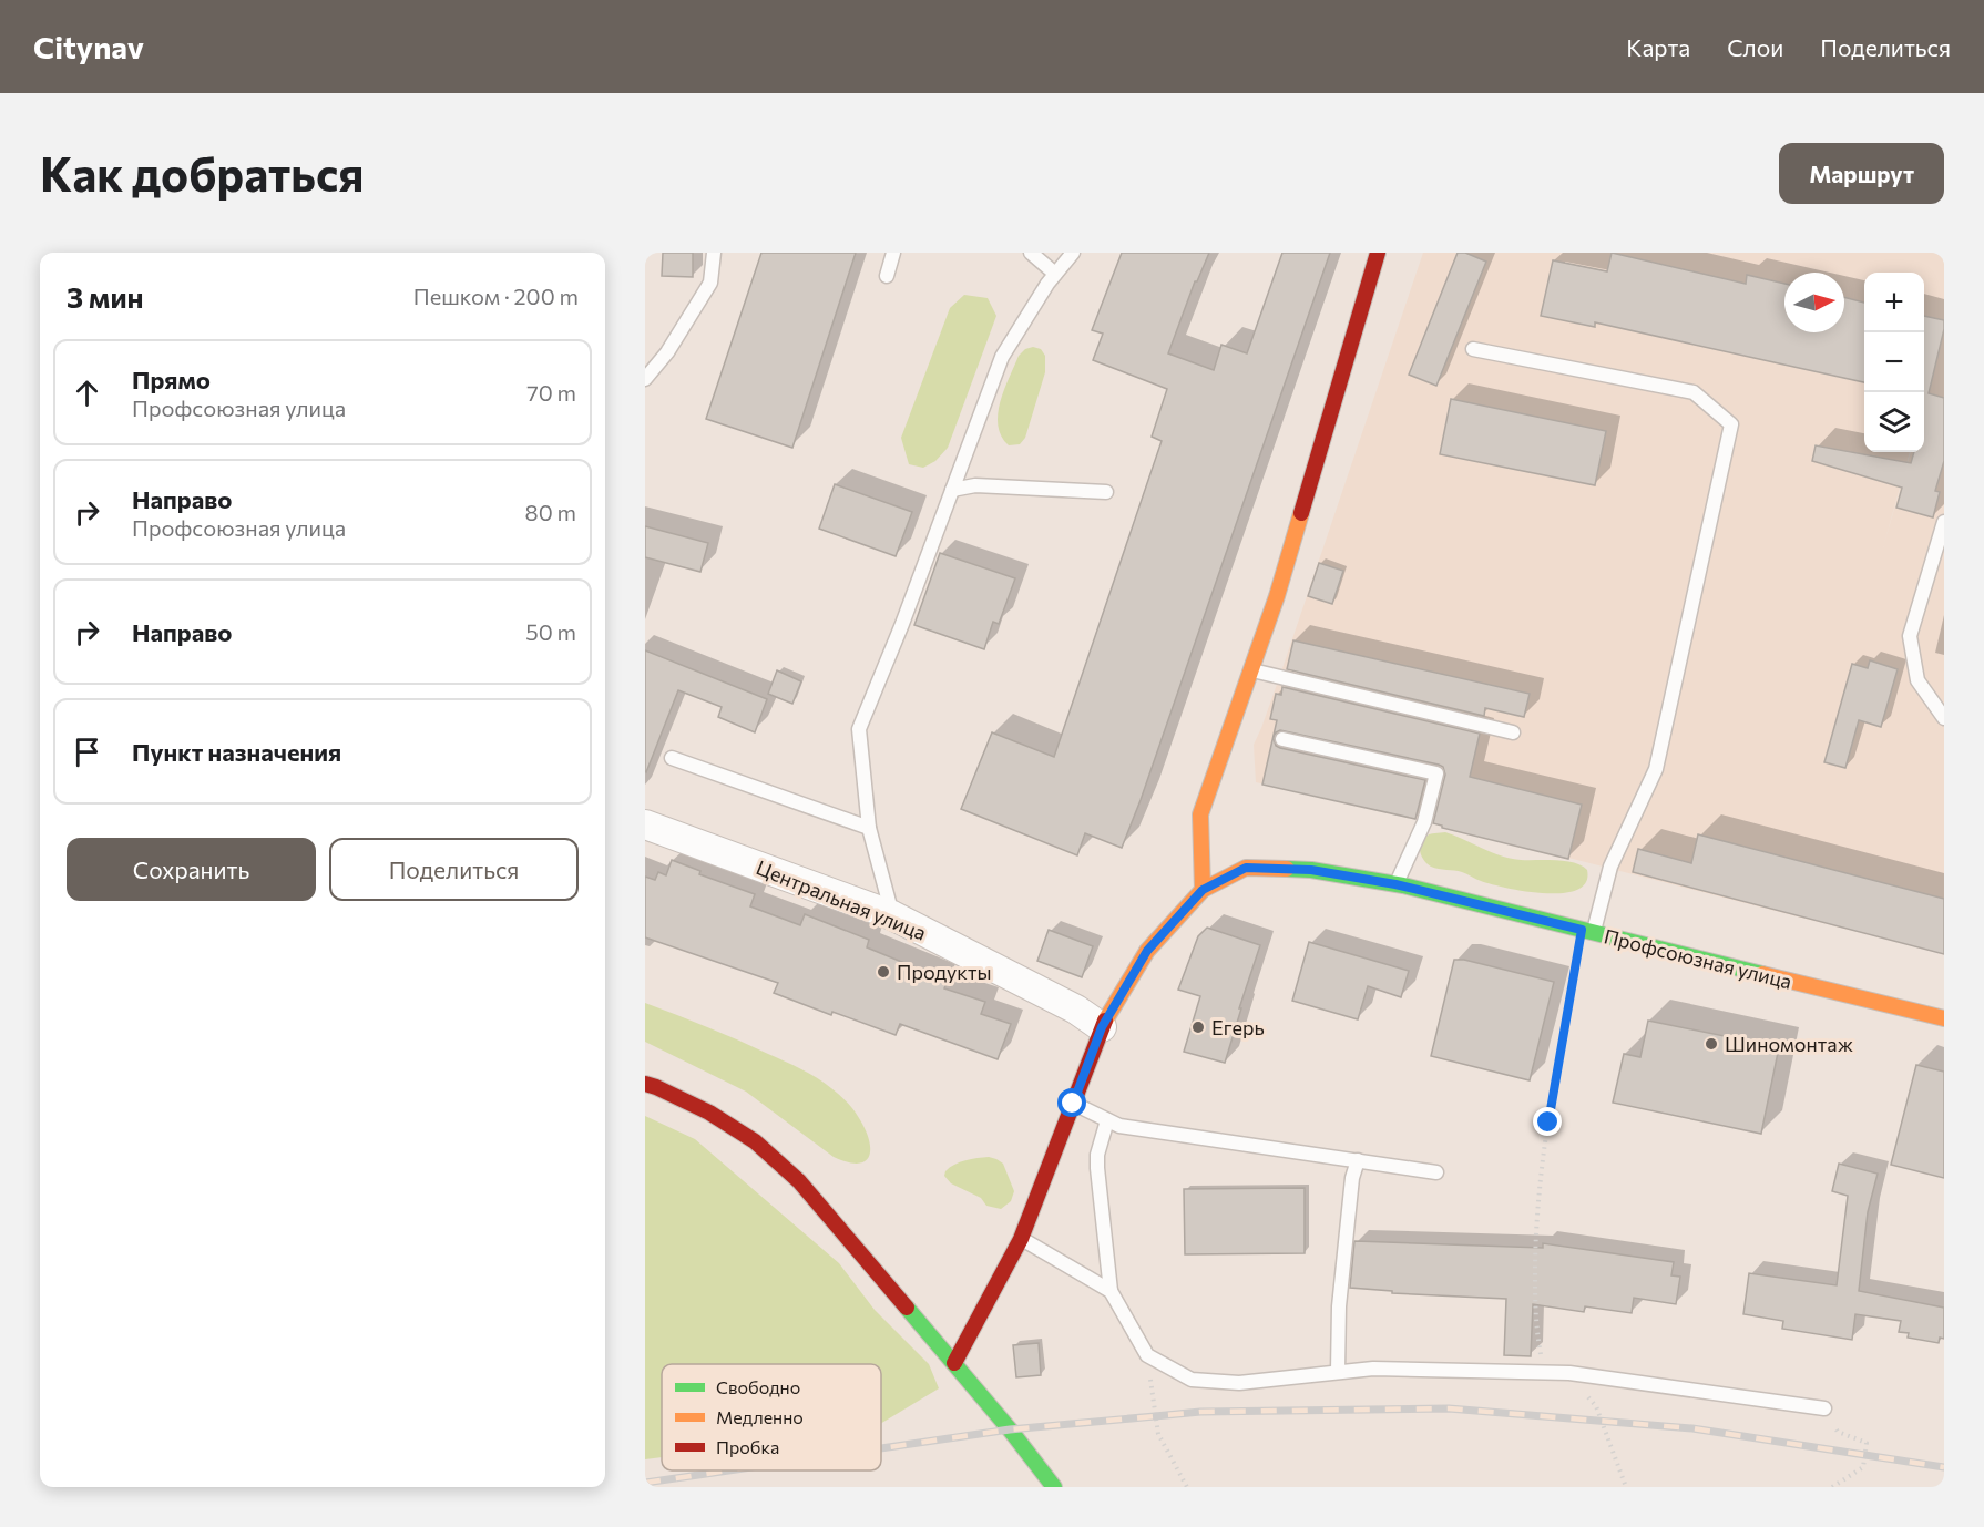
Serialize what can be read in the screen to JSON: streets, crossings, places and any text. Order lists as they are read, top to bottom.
{
  "streets": {
    "street": ["Центральная улица", "Профсоюзная улица"]
  },
  "crossings": [
    ["Центральная улица", "Профсоюзная улица"]
  ],
  "places": ["Продукты", "Егерь", "Шиномонтаж"],
  "legend": ["Свободно", "Медленно", "Пробка"],
  "north": "right",
  "page": {
    "header": "Citynav",
    "nav": ["Карта", "Слои", "Поделиться"],
    "buttons": [
      "Маршрут",
      ["Сохранить", "Поделиться"]
    ],
    "title": "Как добраться",
    "heading": ["3 мин", "Пешком · 200 m"],
    "map_buttons": ["+", "−"],
    "list": [
      ["Прямо", "Профсоюзная улица", "70 m"],
      ["Направо", "Профсоюзная улица", "80 m"],
      ["Направо", "50 m"],
      "Пункт назначения"
    ]
  }
}
